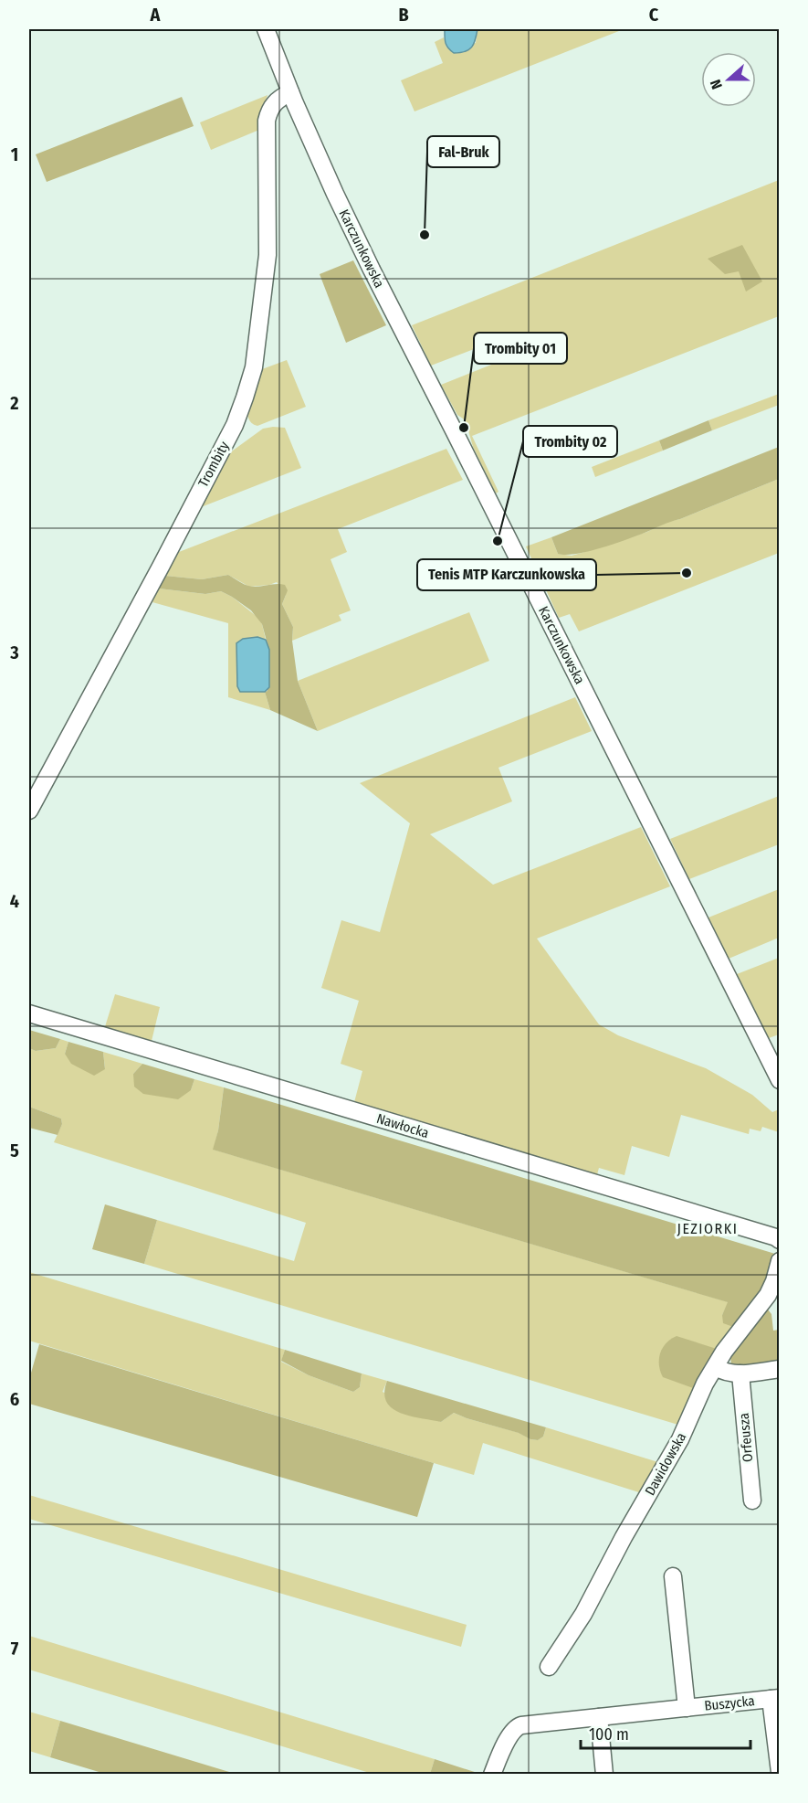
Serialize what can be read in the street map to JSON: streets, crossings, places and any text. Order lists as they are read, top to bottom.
{
  "streets": {
    "street": [
      "Karczunkowska",
      "Trombity",
      "Nawłocka",
      "Orfeusza",
      "Dawidowska",
      "Buszycka"
    ]
  },
  "crossings": [
    ["Karczunkowska", "Trombity"]
  ],
  "districts": ["JEZIORKI"],
  "places": [
    "Fal-Bruk",
    "Trombity 01",
    "Trombity 02",
    "Tenis MTP Karczunkowska"
  ],
  "scale_bar": "100 m",
  "north": "left",
  "grid": {
    "columns": ["A", "B", "C"],
    "rows": [
      "1",
      "2",
      "3",
      "4",
      "5",
      "6",
      "7"
    ]
  }
}
